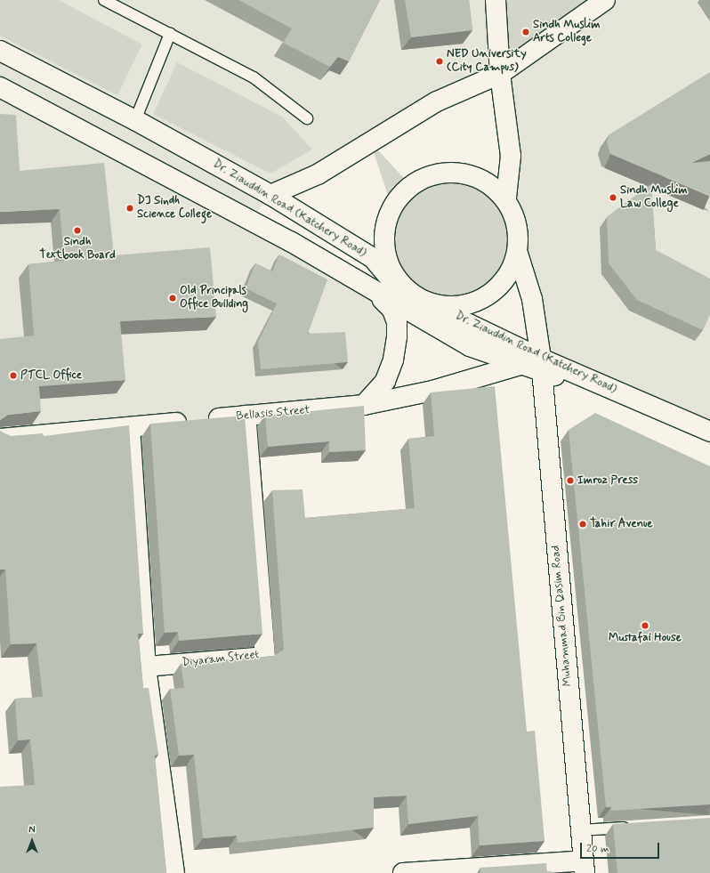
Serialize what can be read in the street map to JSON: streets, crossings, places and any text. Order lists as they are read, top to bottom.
{
  "streets": {
    "main road": [
      "Dr. Ziauddin Road (Katchery Road)",
      "Bellasis Street",
      "Muhammad Bin Qasim Road",
      "Diyaram Street"
    ]
  },
  "crossings": [
    ["Dr. Ziauddin Road (Katchery Road)", "Bellasis Street"],
    ["Dr. Ziauddin Road (Katchery Road)", "Muhammad Bin Qasim Road"],
    ["Bellasis Street", "Muhammad Bin Qasim Road"],
    ["Bellasis Street", "Diyaram Street"]
  ],
  "places": [
    "Sindh Muslim Arts College",
    "NED University (City Campus)",
    "Sindh Muslim Law College",
    "DJ Sindh Science College",
    "Sindh Textbook Board",
    "Old Principals Office Building",
    "PTCL Office",
    "Imroz Press",
    "Tahir Avenue",
    "Mustafai House"
  ],
  "scale_bar": "20 m",
  "north": "top"
}
